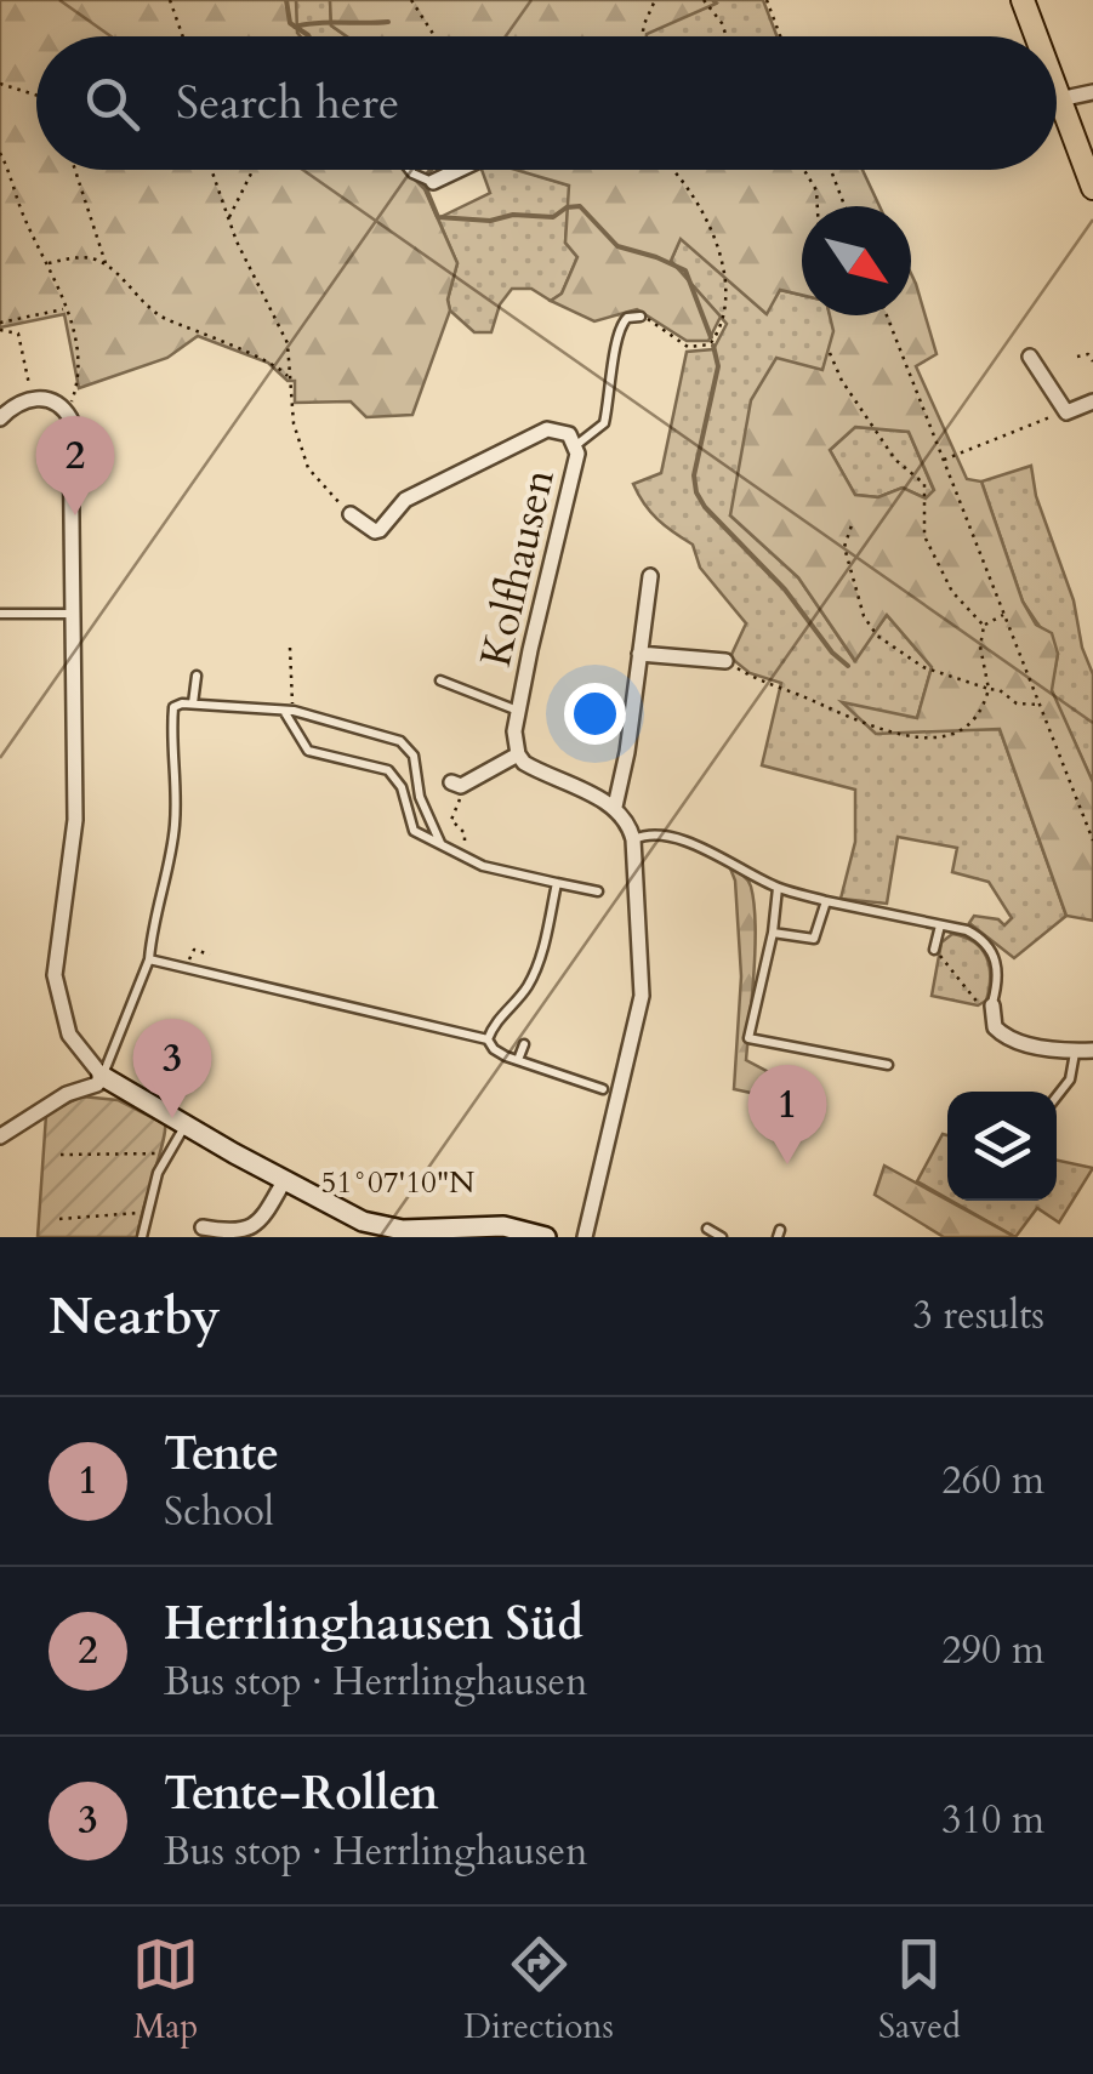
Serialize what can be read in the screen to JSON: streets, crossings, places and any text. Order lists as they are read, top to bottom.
{
  "streets": {
    "street": ["Kolfhausen"]
  },
  "north": "bottom right",
  "page": {
    "search": "Search here",
    "pins": ["2", "3", "1"],
    "heading": ["Nearby", "3 results"],
    "list": [
      {
        "mark": "1",
        "name": "Tente",
        "note": "School",
        "value": "260 m"
      },
      {
        "mark": "2",
        "name": "Herrlinghausen Süd",
        "note": "Bus stop · Herrlinghausen",
        "value": "290 m"
      },
      {
        "mark": "3",
        "name": "Tente-Rollen",
        "note": "Bus stop · Herrlinghausen",
        "value": "310 m"
      }
    ],
    "nav": ["Map", "Directions", "Saved"]
  },
  "coordinates": ["51°07'10\"N"]
}
